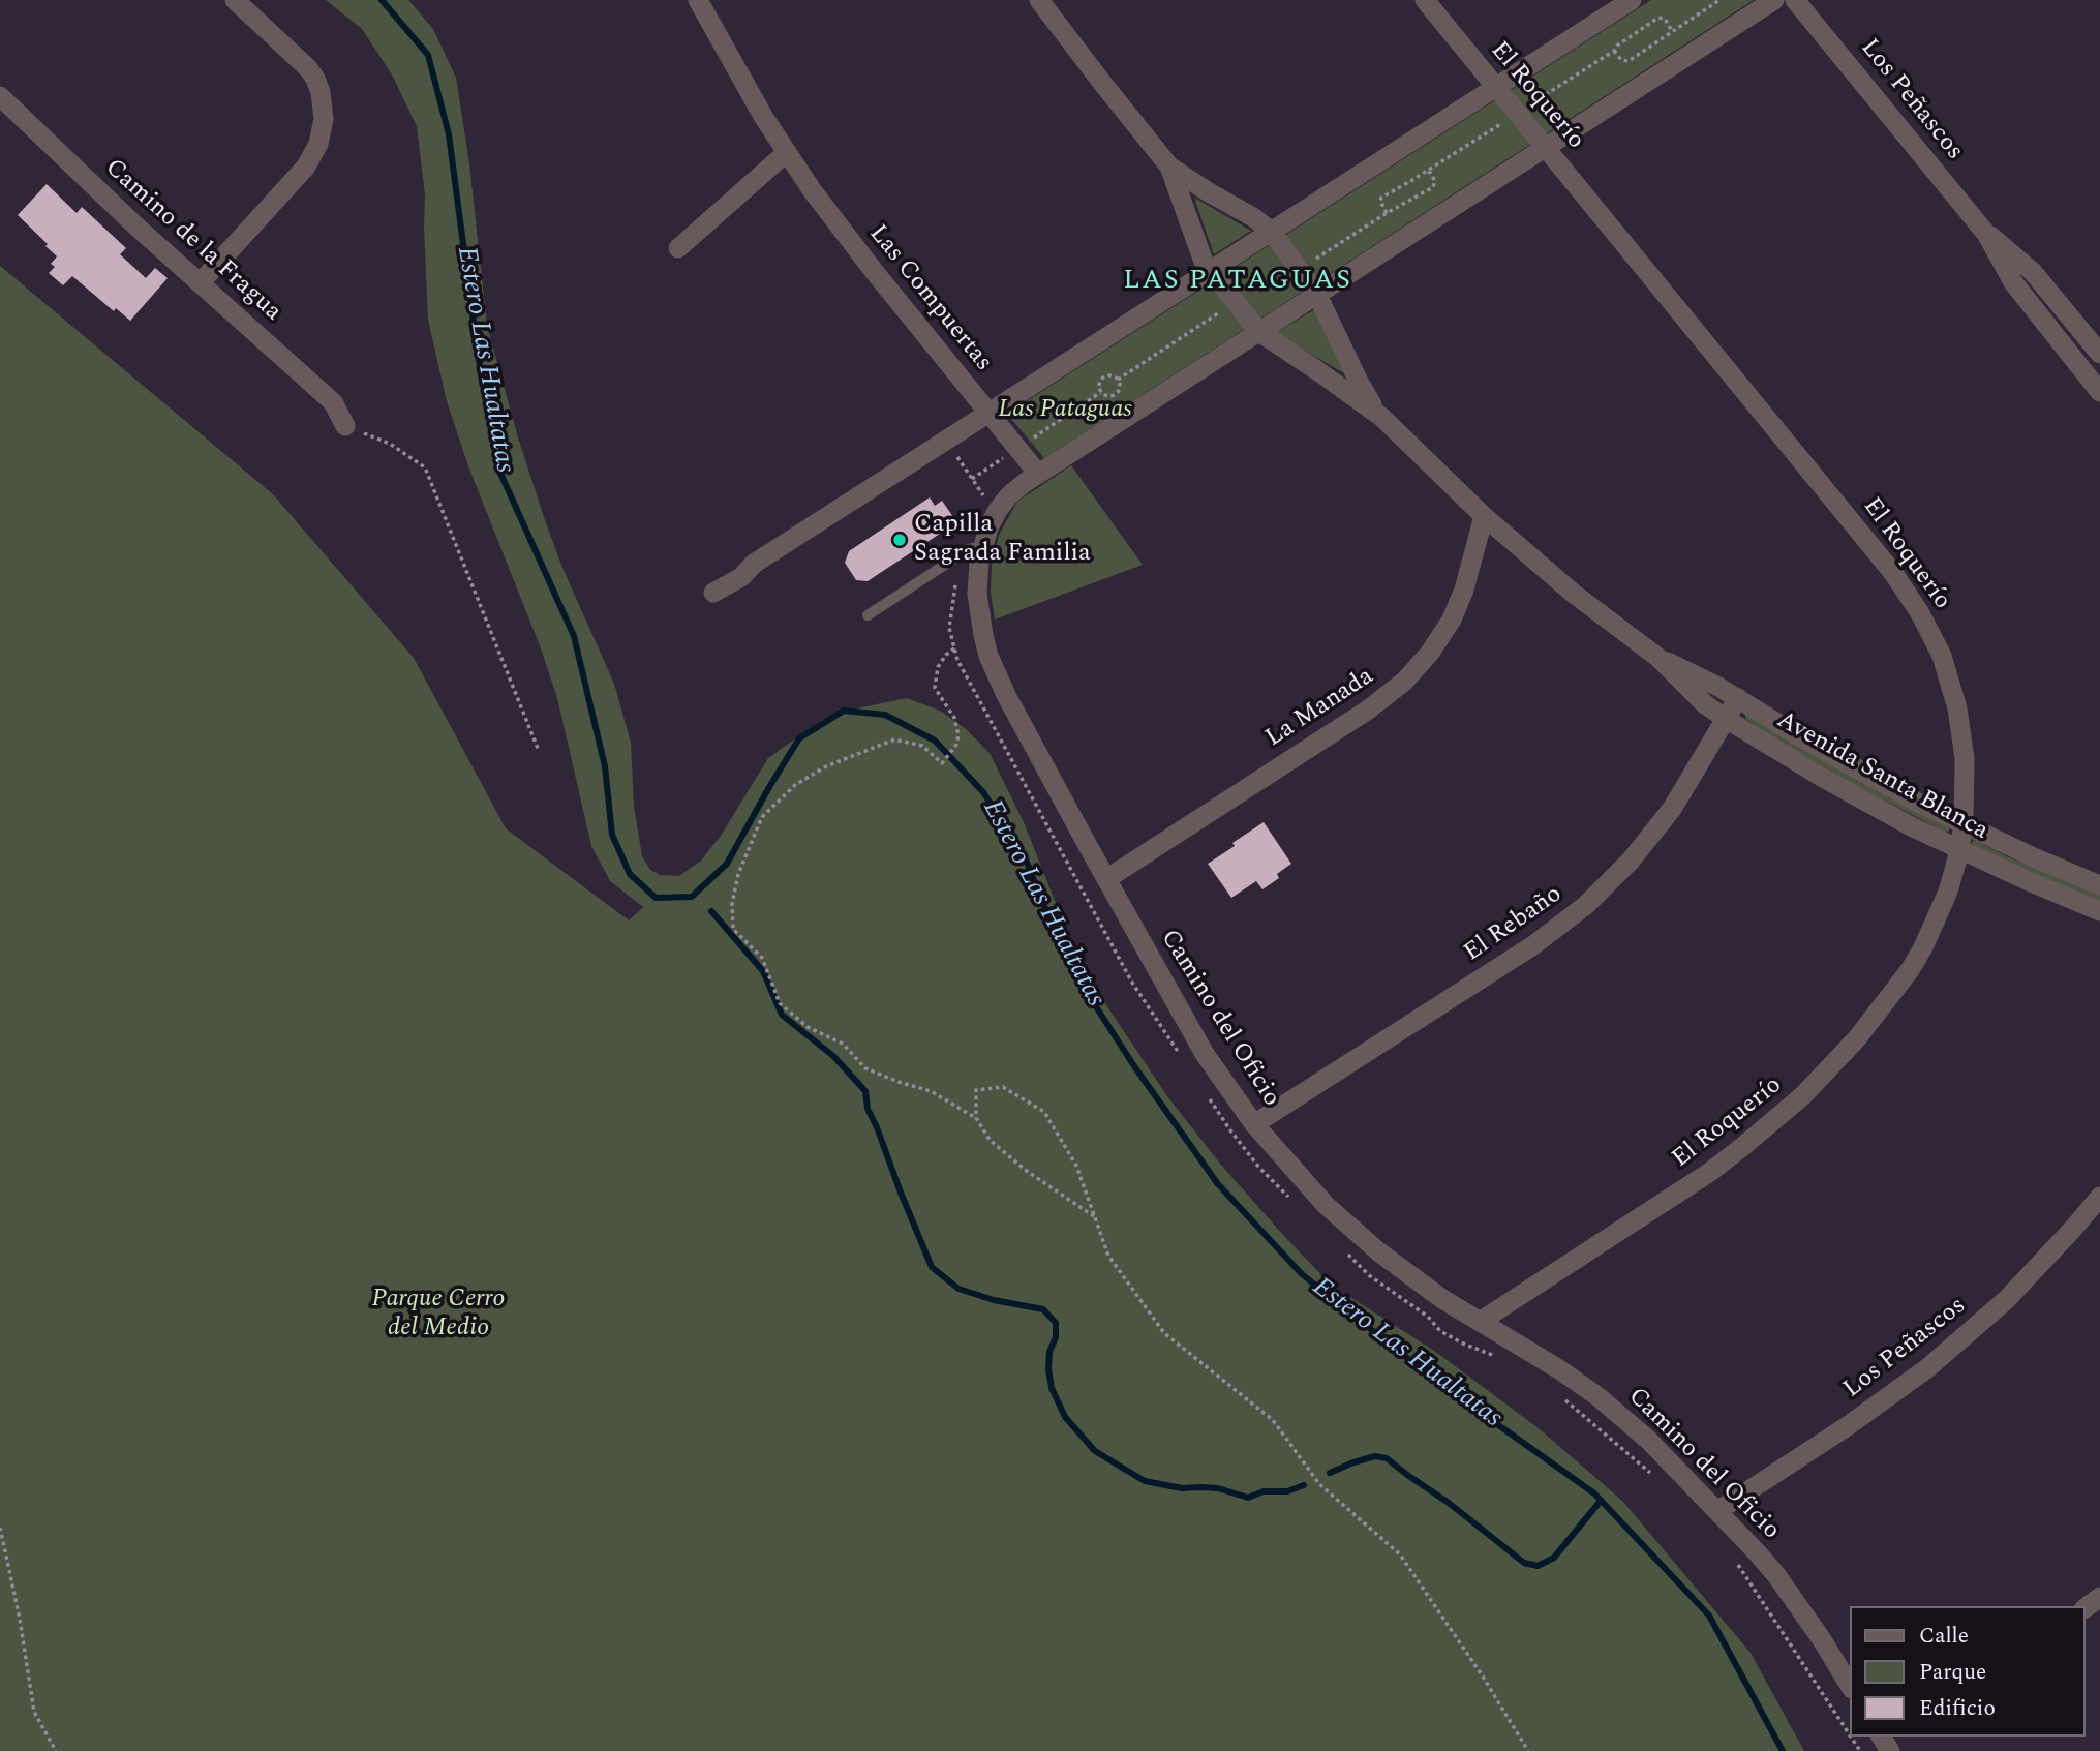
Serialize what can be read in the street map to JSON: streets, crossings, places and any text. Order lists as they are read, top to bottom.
{
  "streets": {
    "street": [
      "El Roquerío",
      "Los Peñascos",
      "Camino de la Fragua",
      "Las Compuertas",
      "La Manada",
      "Avenida Santa Blanca",
      "El Rebaño",
      "Camino del Oficio"
    ]
  },
  "crossings": [
    ["El Roquerío", "Avenida Santa Blanca"],
    ["El Roquerío", "Camino del Oficio"],
    ["Los Peñascos", "Camino del Oficio"],
    ["Las Compuertas", "Camino del Oficio"],
    ["La Manada", "Avenida Santa Blanca"],
    ["La Manada", "Camino del Oficio"],
    ["Avenida Santa Blanca", "El Rebaño"],
    ["Avenida Santa Blanca", "Camino del Oficio"],
    ["El Rebaño", "Camino del Oficio"]
  ],
  "districts": ["LAS PATAGUAS"],
  "water": ["Estero Las Hualtatas"],
  "parks": ["Las Pataguas", "Parque Cerro del Medio"],
  "places": ["Capilla Sagrada Familia"],
  "legend": ["Calle", "Parque", "Edificio"]
}
